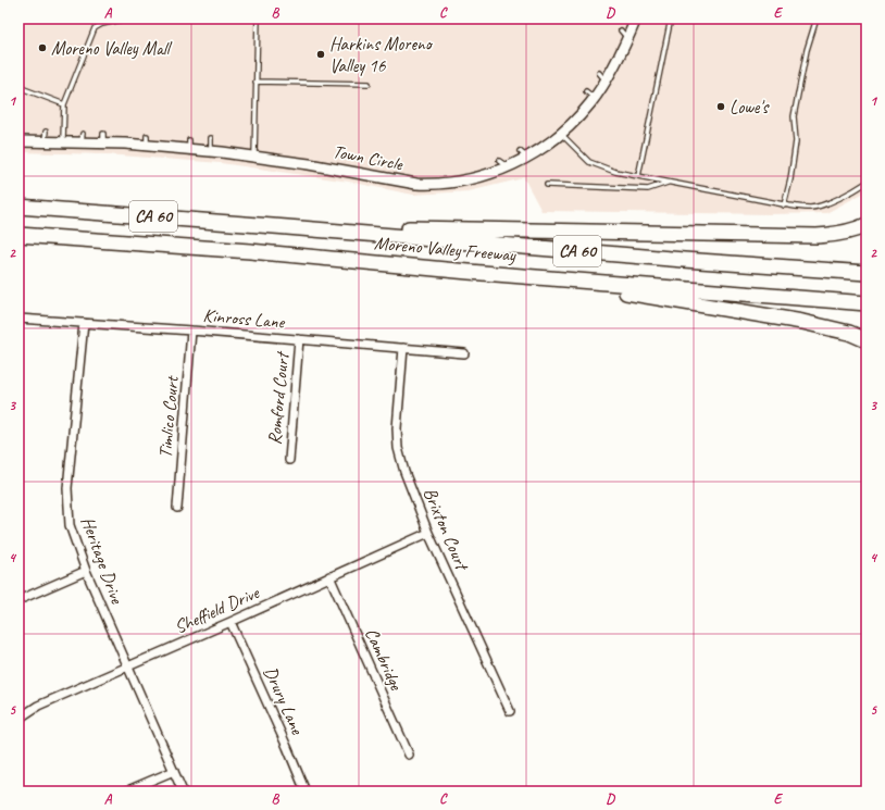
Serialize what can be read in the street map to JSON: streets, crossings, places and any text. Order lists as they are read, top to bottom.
{
  "streets": {
    "highway": ["CA 60", "Moreno Valley Freeway"],
    "street": [
      "Town Circle",
      "Kinross Lane",
      "Romford Court",
      "Timlico Court",
      "Brixton Court",
      "Heritage Drive",
      "Sheffield Drive",
      "Cambridge",
      "Drury Lane"
    ]
  },
  "crossings": [
    ["Kinross Lane", "Romford Court"],
    ["Kinross Lane", "Timlico Court"],
    ["Kinross Lane", "Brixton Court"],
    ["Kinross Lane", "Heritage Drive"],
    ["Brixton Court", "Sheffield Drive"],
    ["Heritage Drive", "Sheffield Drive"],
    ["Sheffield Drive", "Cambridge"],
    ["Sheffield Drive", "Drury Lane"]
  ],
  "places": ["Moreno Valley Mall", "Harkins Moreno Valley 16", "Lowe's"],
  "grid": {
    "columns": [
      "A",
      "B",
      "C",
      "D",
      "E"
    ],
    "rows": [
      "1",
      "2",
      "3",
      "4",
      "5"
    ]
  }
}
